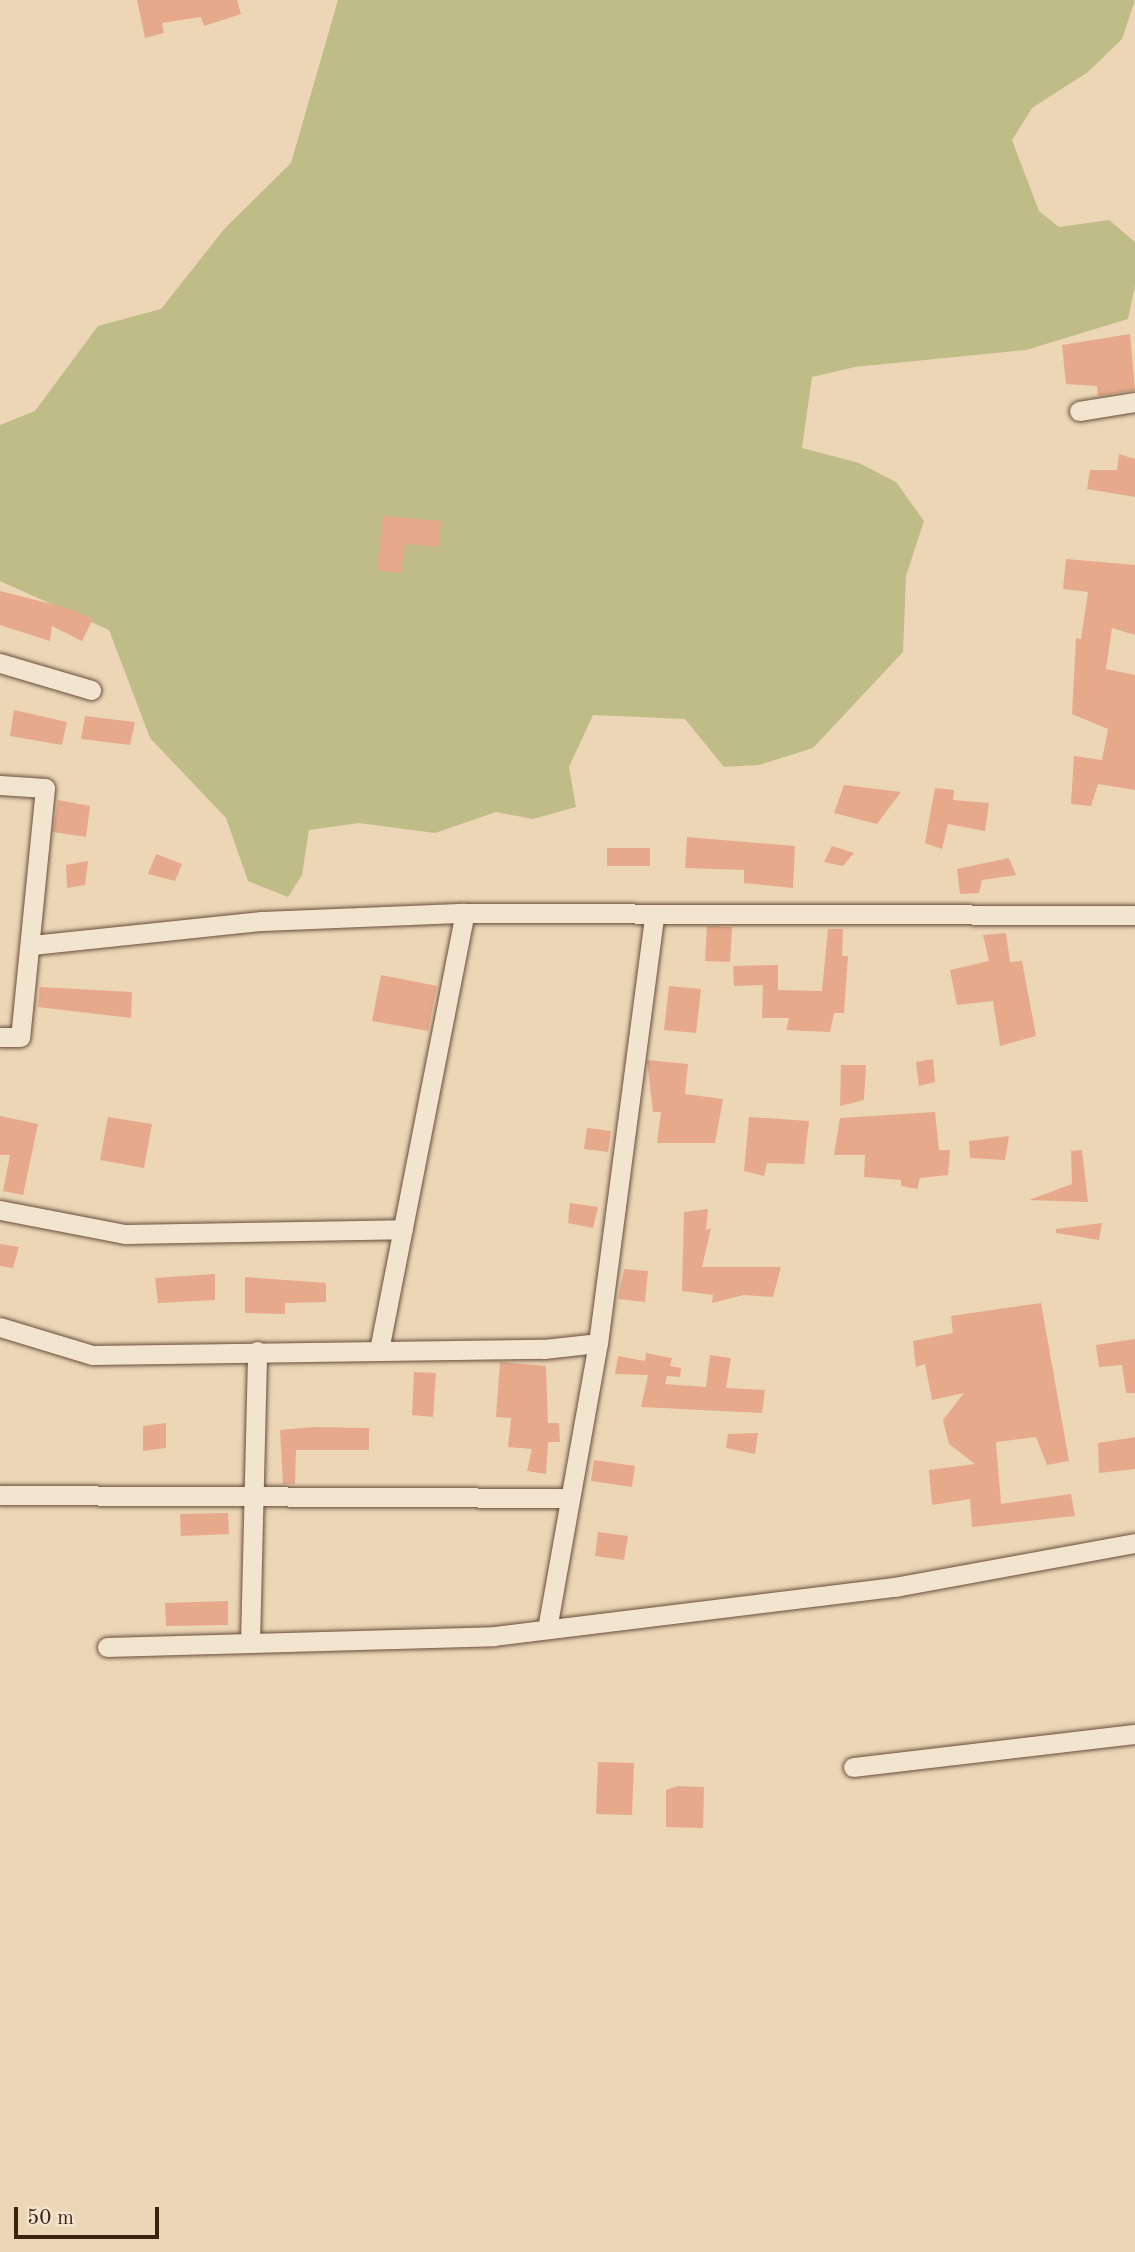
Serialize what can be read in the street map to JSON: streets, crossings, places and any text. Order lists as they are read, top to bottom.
{
  "scale_bar": "50 m"
}
